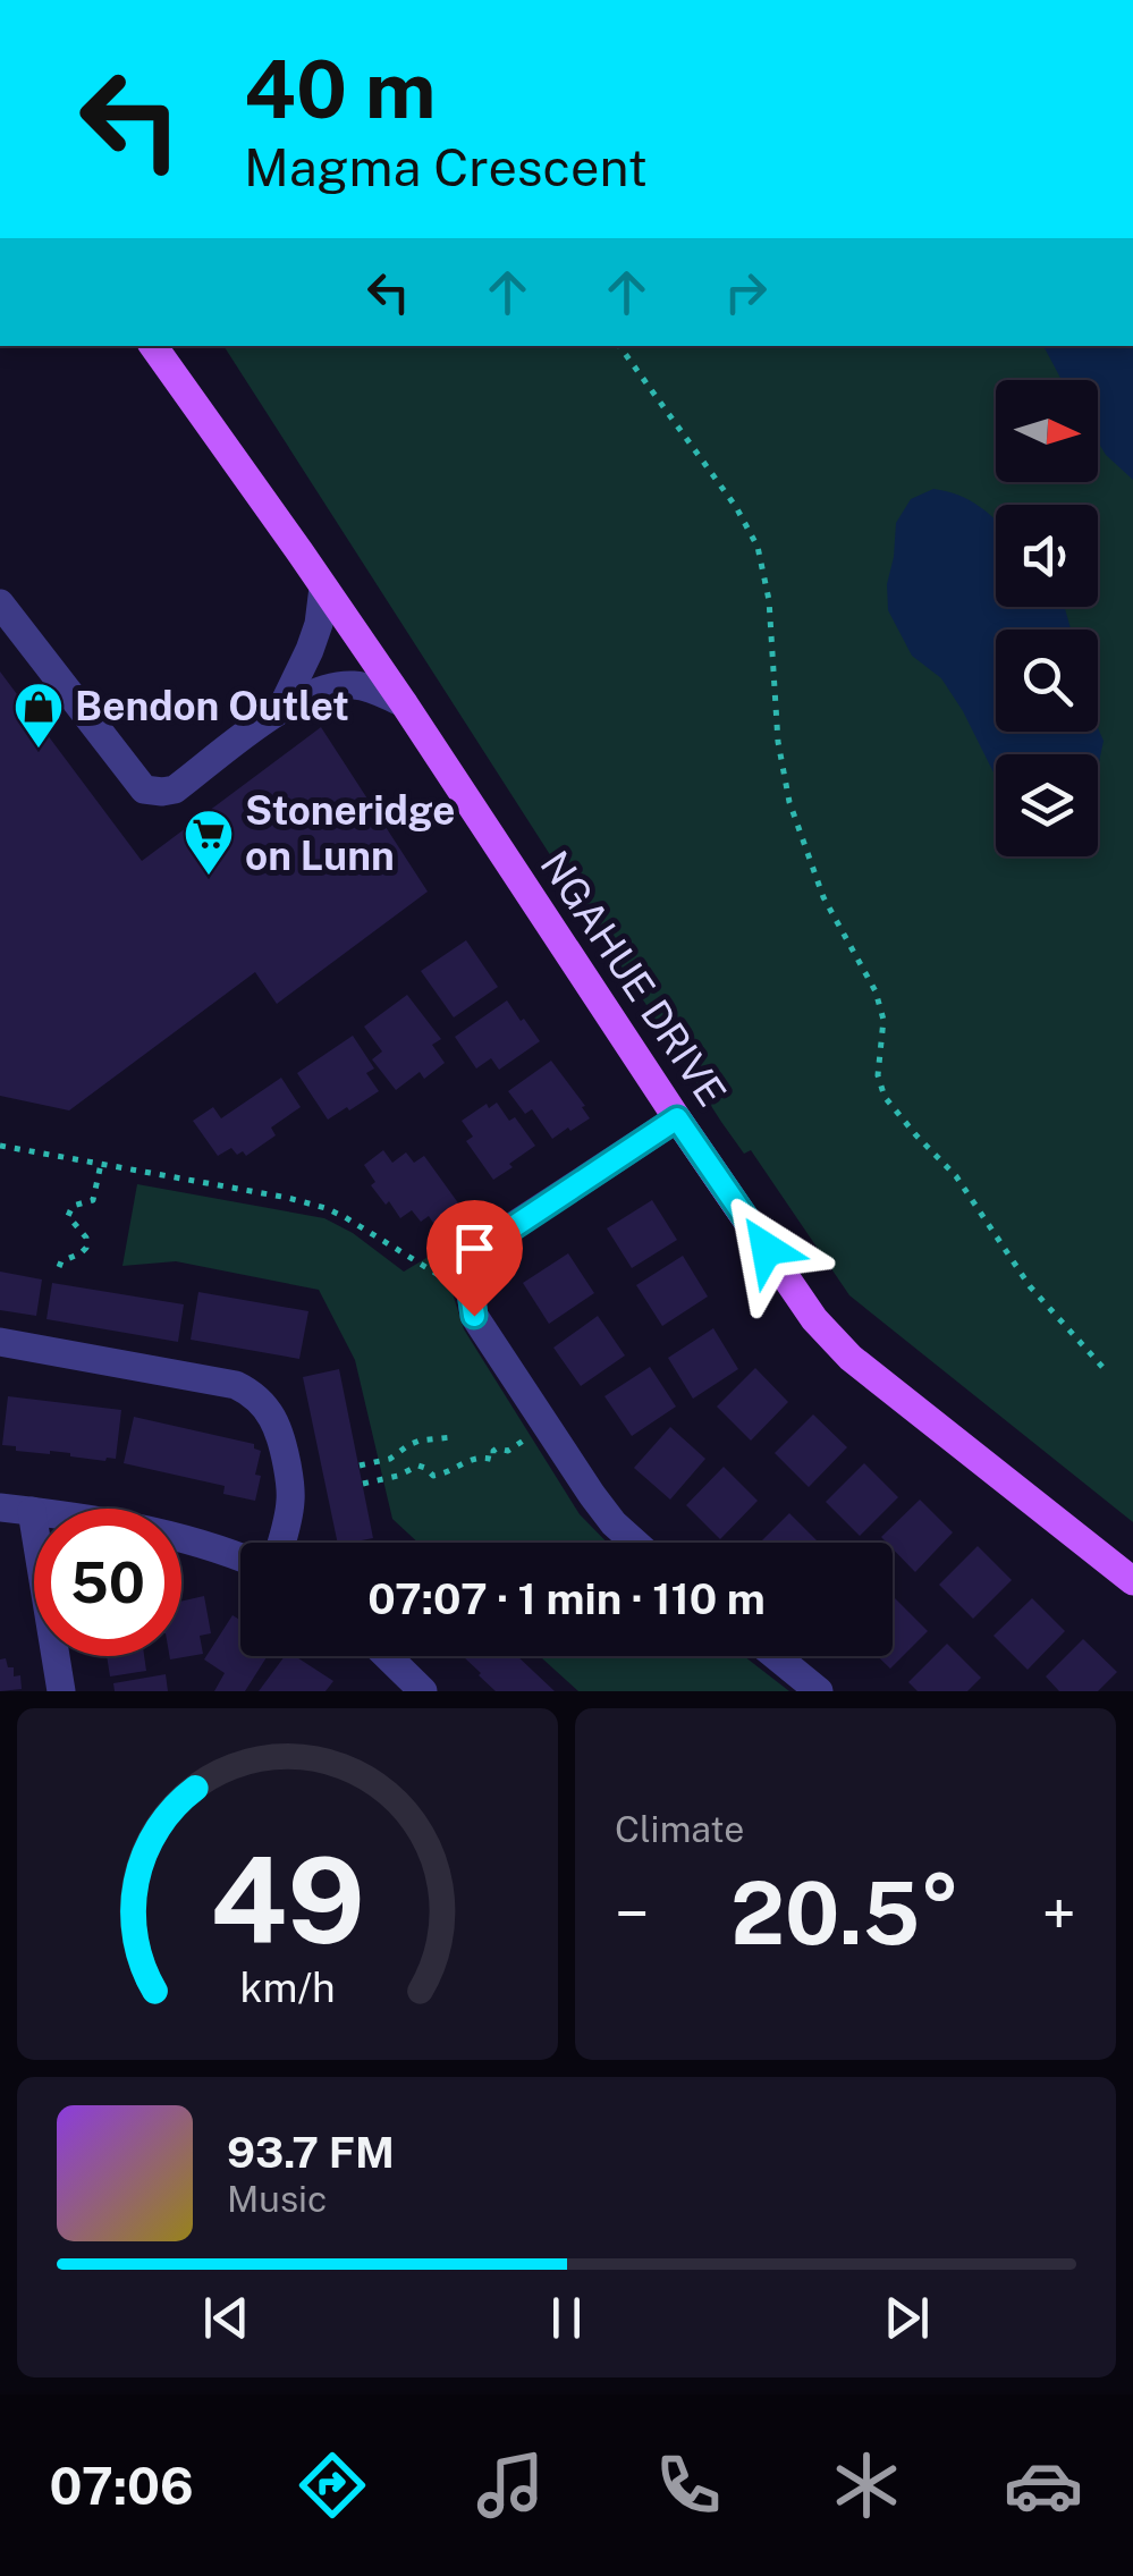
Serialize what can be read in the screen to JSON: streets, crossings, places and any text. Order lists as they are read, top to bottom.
{
  "streets": {
    "main road": ["NGAHUE DRIVE"]
  },
  "places": {
    "shop": ["Bendon Outlet"],
    "supermarket": ["Stoneridge on Lunn"]
  },
  "north": "right",
  "page": {
    "turn": ["40 m", "Magma Crescent"],
    "limit": "50",
    "trip": "07:07 · 1 min · 110 m",
    "tile": "Climate",
    "heat": ["−", "20.5°", "+"],
    "song": ["93.7 FM", "Music"],
    "tabs": "07:06",
    "gauge": ["49", "km/h"]
  }
}
